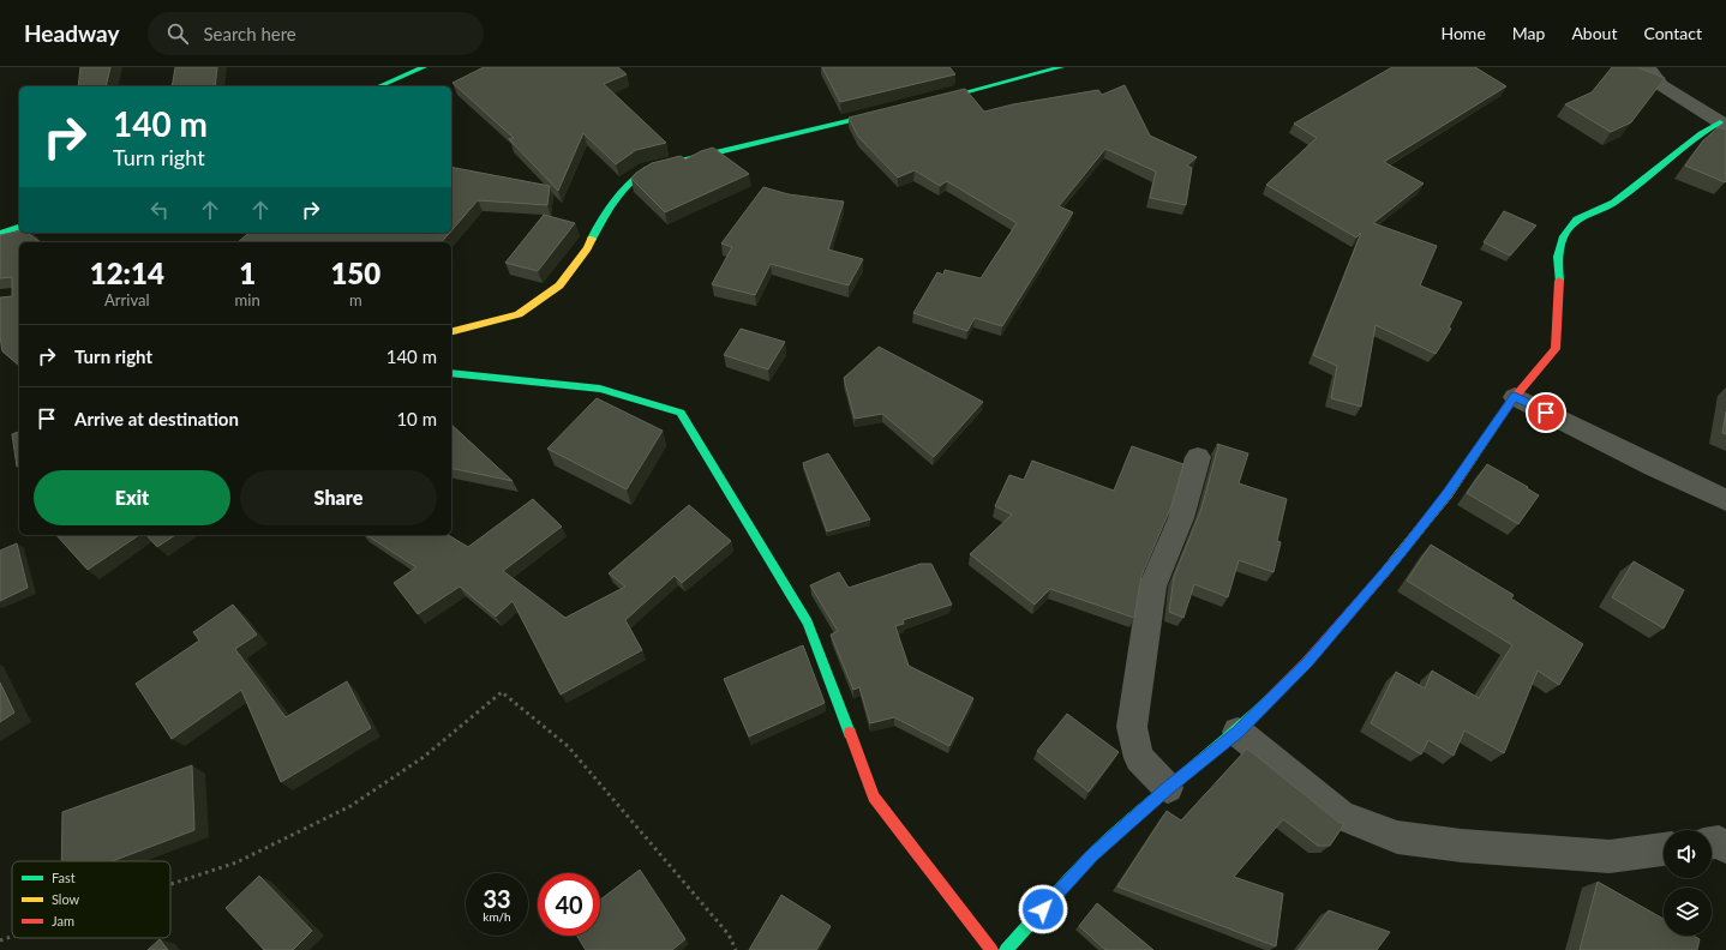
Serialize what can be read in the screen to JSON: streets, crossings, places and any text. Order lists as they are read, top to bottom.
{
  "legend": ["Fast", "Slow", "Jam"],
  "page": {
    "header": "Headway",
    "search": "Search here",
    "nav": [
      "Home",
      "Map",
      "About",
      "Contact"
    ],
    "turn": ["140 m", "Turn right"],
    "eta": [
      "12:14",
      "Arrival",
      "1",
      "min",
      "150",
      "m"
    ],
    "list": [
      {
        "name": "Turn right",
        "value": "140 m"
      },
      {
        "name": "Arrive at destination",
        "value": "10 m"
      }
    ],
    "buttons": ["Exit", "Share"],
    "speed": "33 km/h",
    "limit": "40"
  }
}
